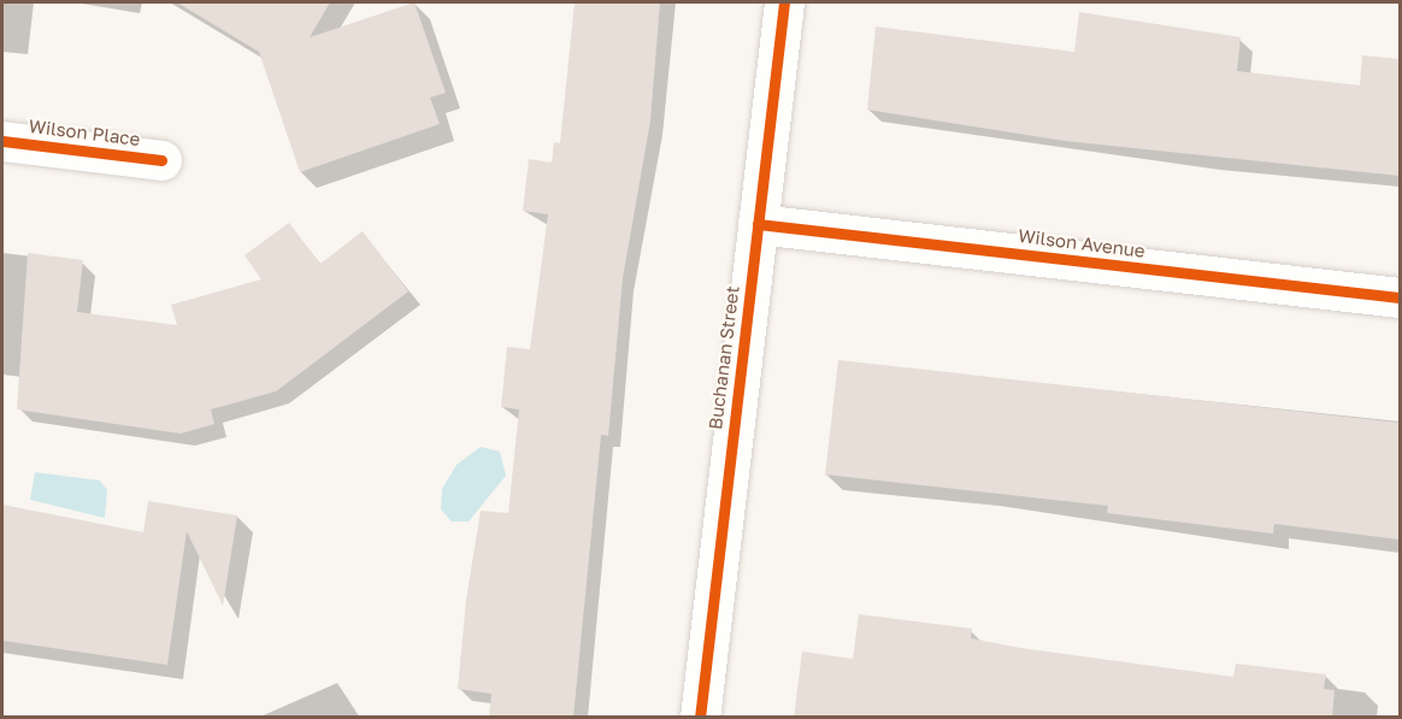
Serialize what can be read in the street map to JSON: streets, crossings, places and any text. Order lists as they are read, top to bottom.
{
  "streets": {
    "street": ["Wilson Place", "Wilson Avenue", "Buchanan Street"]
  },
  "crossings": [
    ["Wilson Avenue", "Buchanan Street"]
  ]
}
